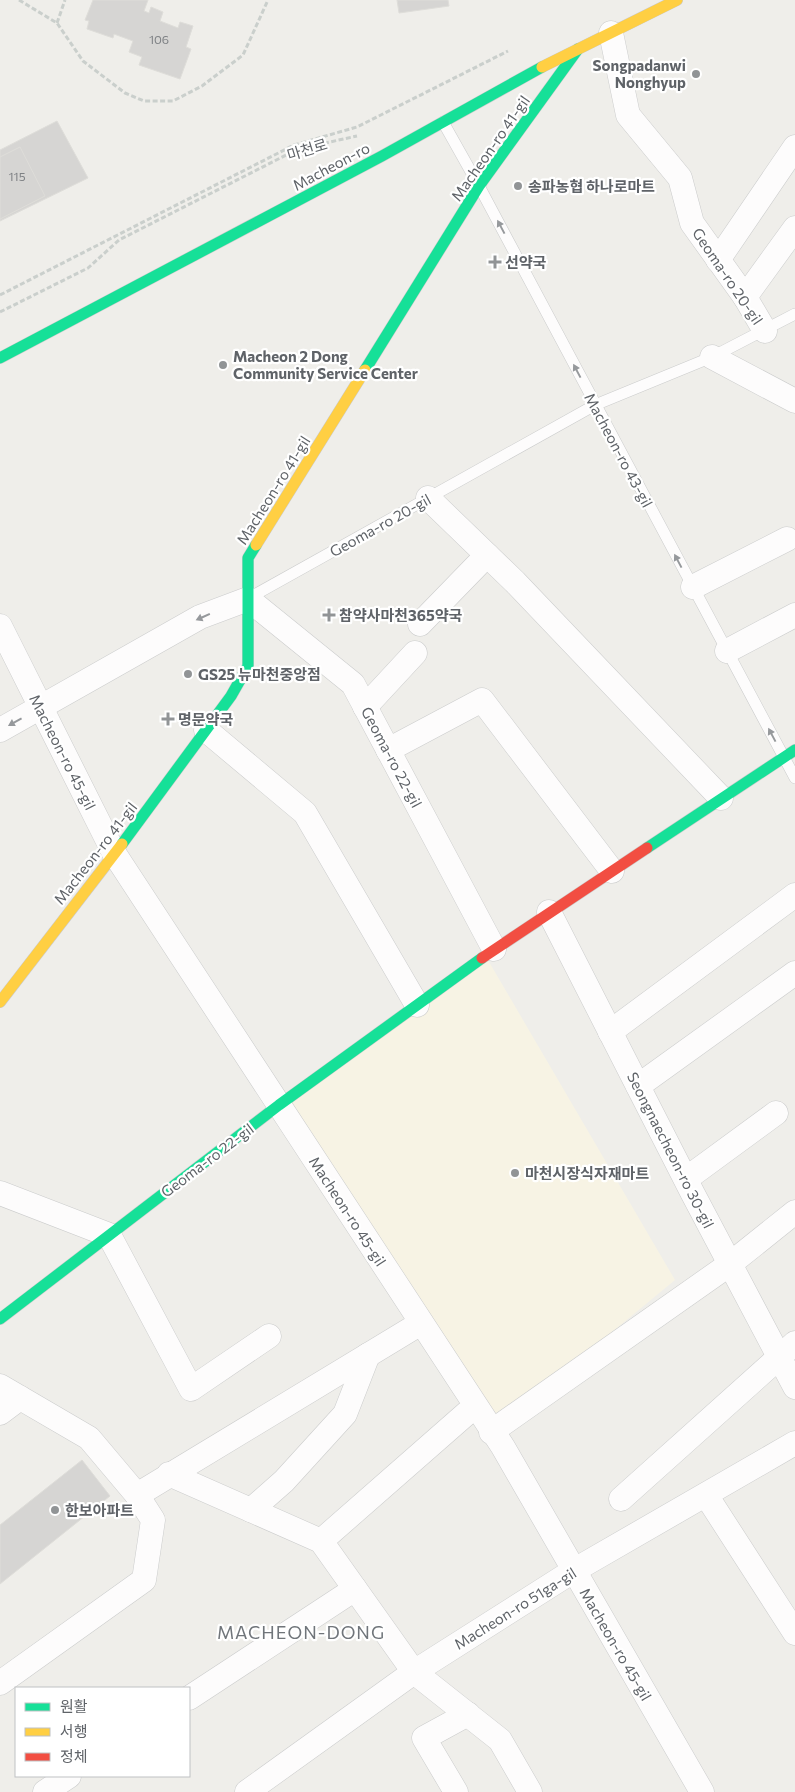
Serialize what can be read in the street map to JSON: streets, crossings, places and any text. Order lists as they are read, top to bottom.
{
  "streets": {
    "street": [
      "Macheon-ro 41-gil",
      "Macheon-ro",
      "Geoma-ro 20-gil",
      "Macheon-ro 45-gil",
      "Geoma-ro 22-gil",
      "Seongnaecheon-ro 30-gil",
      "Macheon-ro 51ga-gil"
    ],
    "lane": ["Macheon-ro 43-gil"],
    "path": ["마천로"]
  },
  "crossings": [
    ["Macheon-ro 41-gil", "Macheon-ro"],
    ["Macheon-ro 41-gil", "Geoma-ro 20-gil"],
    ["Macheon-ro 41-gil", "Macheon-ro 43-gil"],
    ["Macheon-ro 41-gil", "Macheon-ro 45-gil"],
    ["Macheon-ro 41-gil", "Geoma-ro 22-gil"],
    ["Macheon-ro", "Geoma-ro 20-gil"],
    ["Macheon-ro", "Macheon-ro 43-gil"],
    ["Geoma-ro 20-gil", "Macheon-ro 43-gil"],
    ["Geoma-ro 20-gil", "Macheon-ro 45-gil"],
    ["Geoma-ro 20-gil", "Geoma-ro 22-gil"],
    ["Macheon-ro 43-gil", "Geoma-ro 22-gil"],
    ["Macheon-ro 45-gil", "Geoma-ro 22-gil"],
    ["Macheon-ro 45-gil", "Macheon-ro 51ga-gil"],
    ["Geoma-ro 22-gil", "Seongnaecheon-ro 30-gil"]
  ],
  "one_way": ["Macheon-ro 43-gil"],
  "districts": ["MACHEON-DONG"],
  "places": {
    "other": [
      "Songpadanwi Nonghyup",
      "송파농협 하나로마트",
      "Macheon 2 Dong Community Service Center",
      "GS25 뉴마천중앙점",
      "마천시장식자재마트",
      "한보아파트"
    ],
    "health": ["선약국", "참약사마천365약국", "명문약국"]
  },
  "house_numbers": ["106", "115"],
  "legend": ["원활", "서행", "정체"]
}
